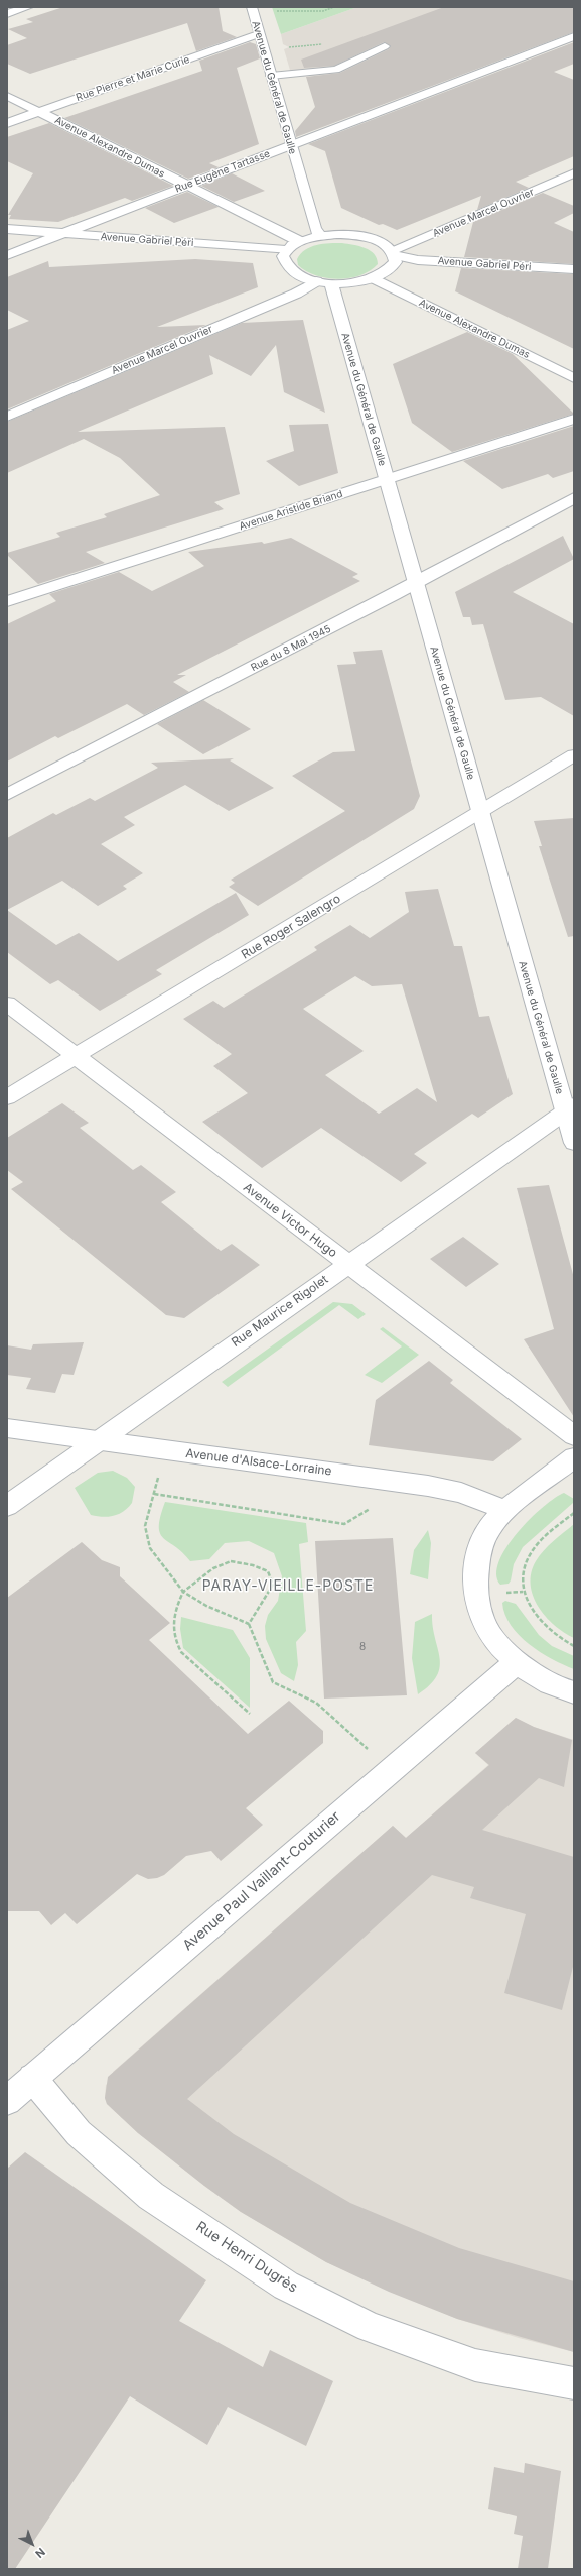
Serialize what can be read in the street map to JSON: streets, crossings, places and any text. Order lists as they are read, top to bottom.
{
  "streets": {
    "street": [
      "Rue Pierre et Marie Curie",
      "Avenue du Général de Gaulle",
      "Avenue Alexandre Dumas",
      "Rue Eugène Tartasse",
      "Avenue Marcel Ouvrier",
      "Avenue Gabriel Péri",
      "Avenue Aristide Briand",
      "Rue du 8 Mai 1945",
      "Rue Roger Salengro",
      "Avenue Victor Hugo",
      "Rue Maurice Rigolet",
      "Avenue d'Alsace-Lorraine",
      "Avenue Paul Vaillant-Couturier",
      "Rue Henri Dugrès"
    ]
  },
  "crossings": [
    ["Rue Pierre et Marie Curie", "Avenue du Général de Gaulle"],
    ["Rue Pierre et Marie Curie", "Avenue Alexandre Dumas"],
    ["Avenue du Général de Gaulle", "Rue Eugène Tartasse"],
    ["Avenue du Général de Gaulle", "Avenue Marcel Ouvrier"],
    ["Avenue du Général de Gaulle", "Avenue Gabriel Péri"],
    ["Avenue du Général de Gaulle", "Avenue Aristide Briand"],
    ["Avenue du Général de Gaulle", "Rue du 8 Mai 1945"],
    ["Avenue du Général de Gaulle", "Rue Roger Salengro"],
    ["Avenue du Général de Gaulle", "Rue Maurice Rigolet"],
    ["Avenue Alexandre Dumas", "Rue Eugène Tartasse"],
    ["Avenue Alexandre Dumas", "Avenue Gabriel Péri"],
    ["Rue Eugène Tartasse", "Avenue Gabriel Péri"],
    ["Avenue Marcel Ouvrier", "Avenue Gabriel Péri"],
    ["Rue Roger Salengro", "Avenue Victor Hugo"],
    ["Avenue Victor Hugo", "Rue Maurice Rigolet"],
    ["Rue Maurice Rigolet", "Avenue d'Alsace-Lorraine"],
    ["Avenue Paul Vaillant-Couturier", "Rue Henri Dugrès"]
  ],
  "districts": ["PARAY-VIEILLE-POSTE"],
  "house_numbers": ["8"],
  "north": "bottom right"
}
